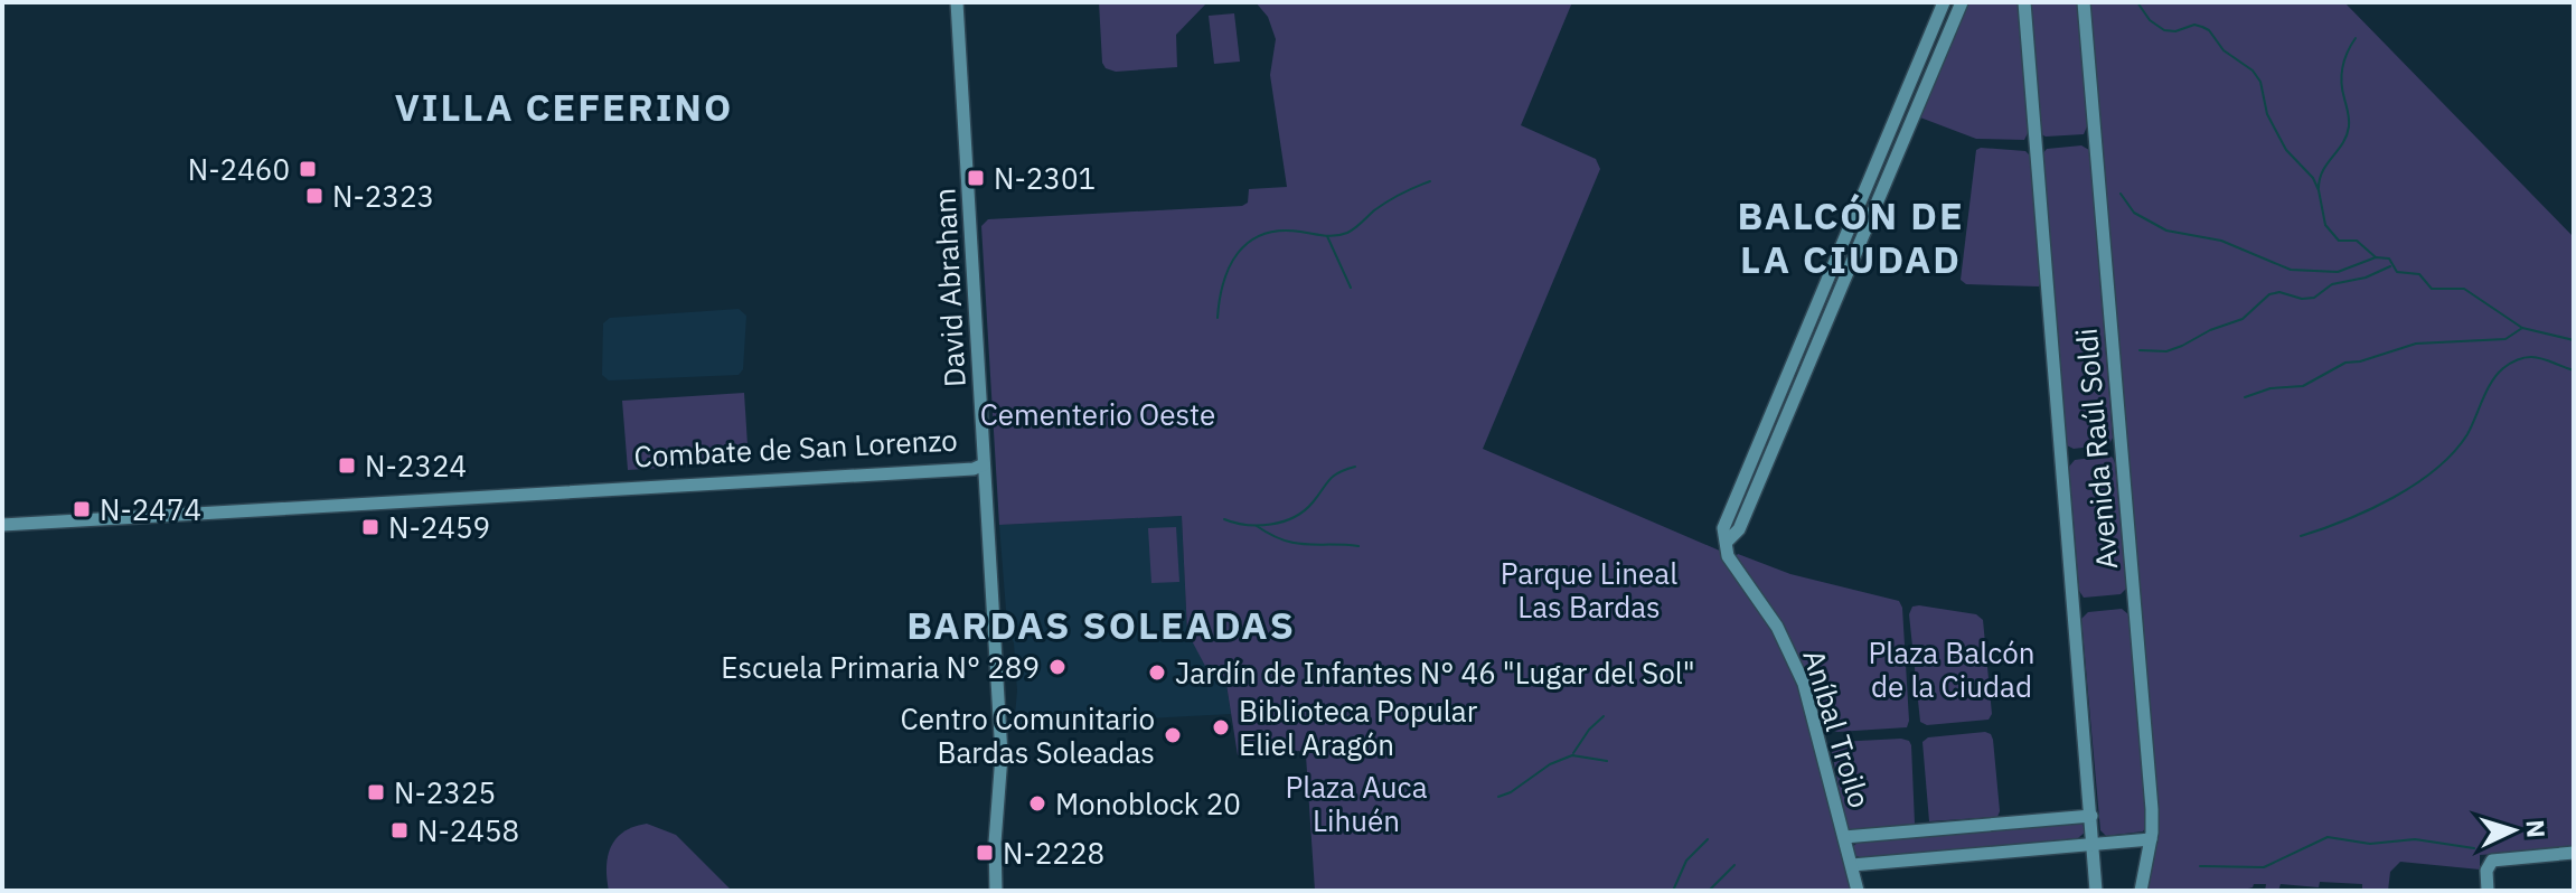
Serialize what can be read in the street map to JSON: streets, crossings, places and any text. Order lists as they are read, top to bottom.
{
  "streets": {
    "main road": [
      "David Abraham",
      "Combate de San Lorenzo",
      "Avenida Raúl Soldi",
      "Aníbal Troilo"
    ]
  },
  "crossings": [
    ["David Abraham", "Combate de San Lorenzo"]
  ],
  "districts": ["VILLA CEFERINO", "BALCÓN DE LA CIUDAD", "BARDAS SOLEADAS"],
  "parks": [
    "Cementerio Oeste",
    "Parque Lineal Las Bardas",
    "Plaza Balcón de la Ciudad",
    "Plaza Auca Lihuén"
  ],
  "places": {
    "transit": [
      "N-2460",
      "N-2301",
      "N-2323",
      "N-2324",
      "N-2474",
      "N-2459",
      "N-2325",
      "N-2458",
      "N-2228"
    ],
    "other": [
      "Escuela Primaria N° 289",
      "Jardín de Infantes N° 46 \"Lugar del Sol\"",
      "Biblioteca Popular Eliel Aragón",
      "Centro Comunitario Bardas Soleadas",
      "Monoblock 20"
    ]
  },
  "north": "right"
}
